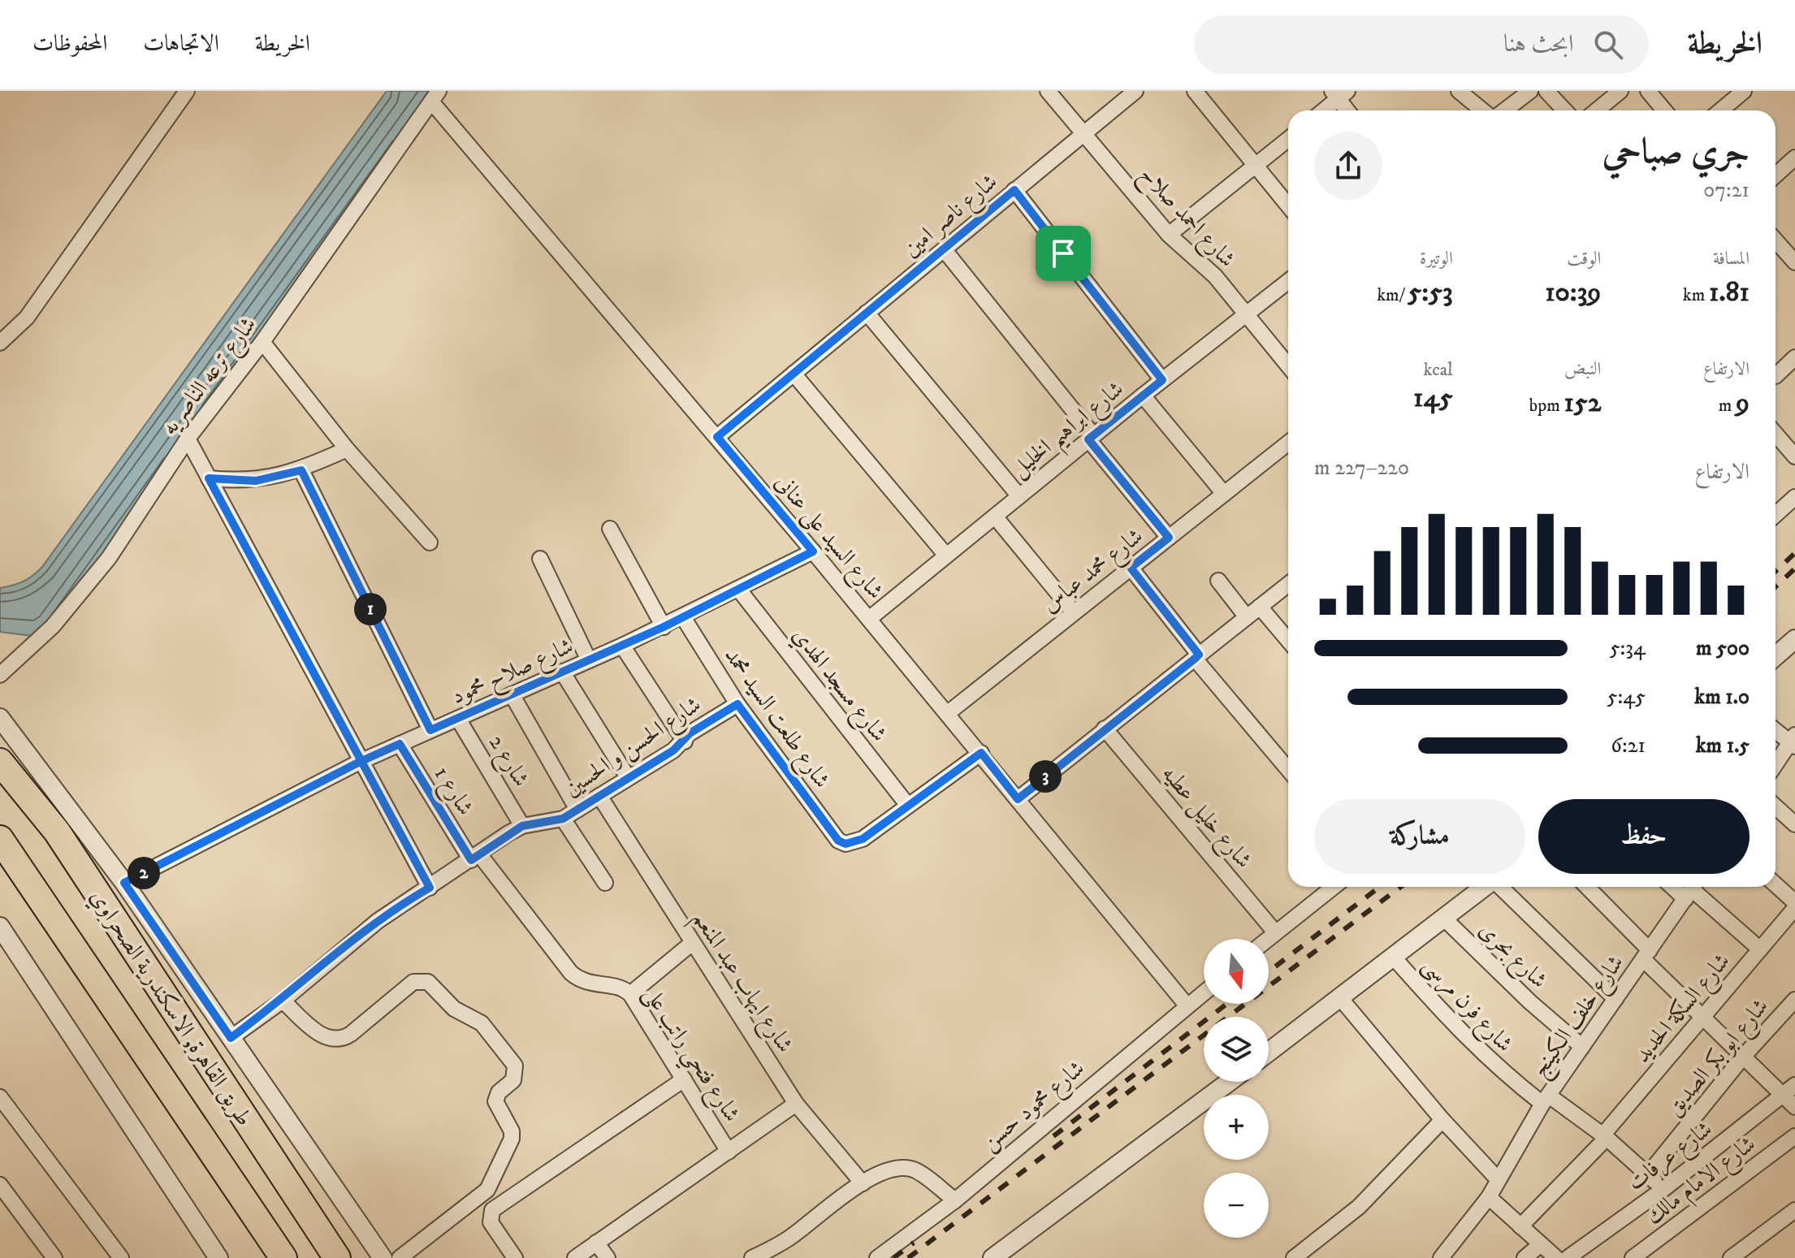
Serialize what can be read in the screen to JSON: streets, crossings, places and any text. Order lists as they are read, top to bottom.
{
  "streets": {
    "highway": ["طريق القاهرة, الاسكندرية الصحراوي"],
    "street": [
      "شارع ناصر امين",
      "شارع احمد صلاح",
      "شارع ترعه الناصريه",
      "شارع ابراهيم الخليل",
      "شارع السيد على عنانى",
      "شارع محمد عباس",
      "شارع صلاح محمود",
      "شارع مسجد الهدي",
      "شارع طلعت السيد محمد",
      "شارع الحسن و الحسين",
      "شارع 2",
      "شارع 1",
      "شارع خليل عطيه",
      "شارع بحرى",
      "شارع ايهاب عبد المنعم",
      "شارع فرن مرسى",
      "شارع السكة الحديد",
      "شارع خلف الكينج",
      "شارع فتحي راتب على",
      "شارع ابو بكر الصديق",
      "شارع محمود حسن",
      "شارع عرفات",
      "شارع الامام مالك"
    ]
  },
  "crossings": [
    ["شارع ناصر امين", "شارع احمد صلاح"],
    ["شارع ناصر امين", "شارع السيد على عنانى"],
    ["شارع احمد صلاح", "شارع ابراهيم الخليل"],
    ["شارع ترعه الناصريه", "شارع السيد على عنانى"],
    ["شارع ابراهيم الخليل", "شارع السيد على عنانى"],
    ["شارع السيد على عنانى", "شارع محمد عباس"],
    ["شارع السيد على عنانى", "شارع صلاح محمود"],
    ["شارع السيد على عنانى", "شارع محمود حسن"],
    ["شارع صلاح محمود", "شارع مسجد الهدي"],
    ["شارع صلاح محمود", "شارع طلعت السيد محمد"],
    ["شارع صلاح محمود", "شارع 2"],
    ["شارع صلاح محمود", "شارع 1"],
    ["شارع مسجد الهدي", "شارع طلعت السيد محمد"],
    ["شارع طلعت السيد محمد", "شارع الحسن و الحسين"],
    ["شارع الحسن و الحسين", "شارع 2"],
    ["شارع الحسن و الحسين", "شارع 1"],
    ["شارع الحسن و الحسين", "شارع ايهاب عبد المنعم"],
    ["شارع الحسن و الحسين", "شارع فتحي راتب على"],
    ["شارع 1", "شارع فتحي راتب على"],
    ["شارع بحرى", "شارع خلف الكينج"],
    ["شارع فرن مرسى", "شارع السكة الحديد"],
    ["شارع فرن مرسى", "شارع خلف الكينج"],
    ["شارع فرن مرسى", "شارع ابو بكر الصديق"],
    ["شارع فرن مرسى", "شارع عرفات"]
  ],
  "north": "bottom",
  "page": {
    "header": "الخريطة",
    "search": "ابحث هنا",
    "nav": ["الخريطة", "الاتجاهات", "المحفوظات"],
    "heading": ["جري صباحي", "07:21"],
    "stats": [
      ["المسافة", "1.81 km"],
      ["الوقت", "10:39"],
      ["الوتيرة", "5:53 /km"],
      ["الارتفاع", "9 m"],
      ["النبض", "152 bpm"],
      ["kcal", "145"]
    ],
    "chart": ["الارتفاع", "220–227 m"],
    "pins": ["1", "3", "2"],
    "list": [
      {
        "name": "500 m",
        "note": "5:34"
      },
      {
        "name": "1.0 km",
        "note": "5:45"
      },
      {
        "name": "1.5 km",
        "note": "6:21"
      }
    ],
    "buttons": ["حفظ", "مشاركة"],
    "map_buttons": ["+", "−"]
  }
}
